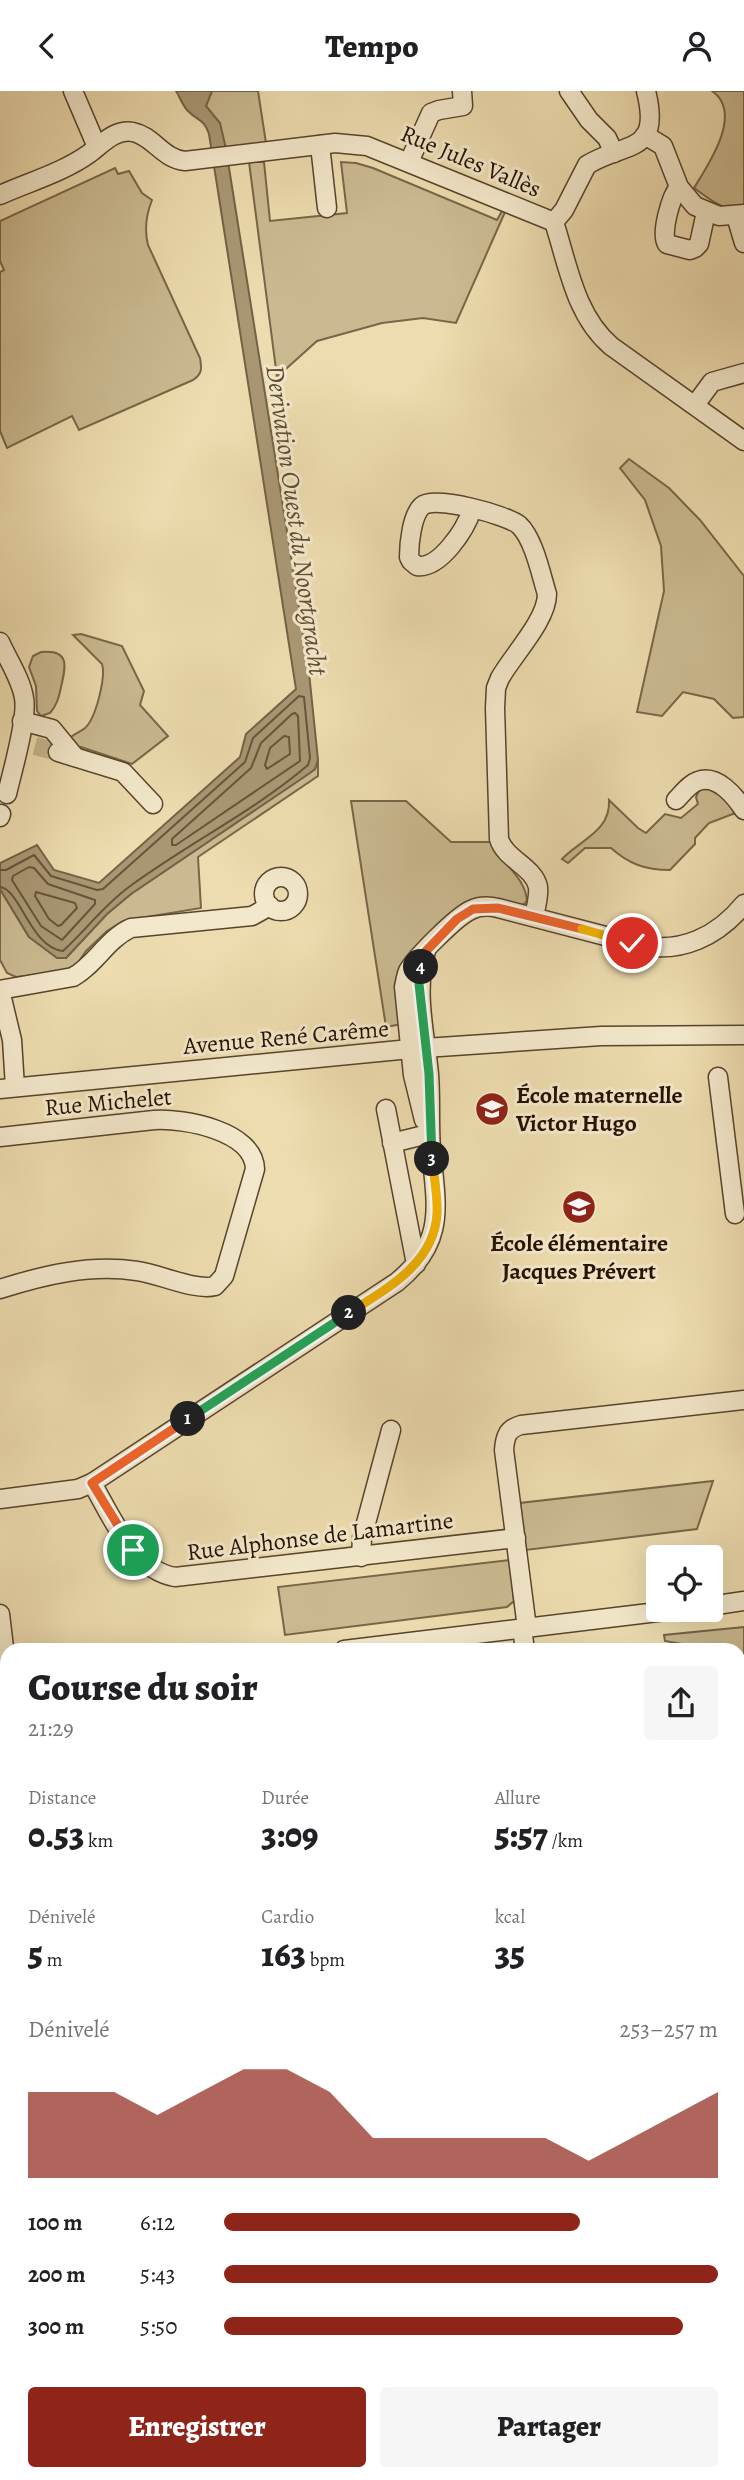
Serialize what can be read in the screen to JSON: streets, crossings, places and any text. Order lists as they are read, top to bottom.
{
  "streets": {
    "street": [
      "Rue Jules Vallès",
      "Avenue René Carême",
      "Rue Michelet",
      "Rue Alphonse de Lamartine"
    ]
  },
  "crossings": [
    ["Avenue René Carême", "Rue Michelet"]
  ],
  "water": ["Derivation Ouest du Noortgracht"],
  "places": {
    "school or university": ["École maternelle Victor Hugo", "École élémentaire Jacques Prévert"]
  },
  "page": {
    "header": "Tempo",
    "pins": [
      "4",
      "3",
      "2",
      "1"
    ],
    "heading": ["Course du soir", "21:29"],
    "stats": [
      ["Distance", "0.53 km"],
      ["Durée", "3:09"],
      ["Allure", "5:57 /km"],
      ["Dénivelé", "5 m"],
      ["Cardio", "163 bpm"],
      ["kcal", "35"]
    ],
    "chart": ["Dénivelé", "253–257 m"],
    "list": [
      {
        "name": "100 m",
        "note": "6:12"
      },
      {
        "name": "200 m",
        "note": "5:43"
      },
      {
        "name": "300 m",
        "note": "5:50"
      }
    ],
    "buttons": ["Enregistrer", "Partager"]
  }
}
